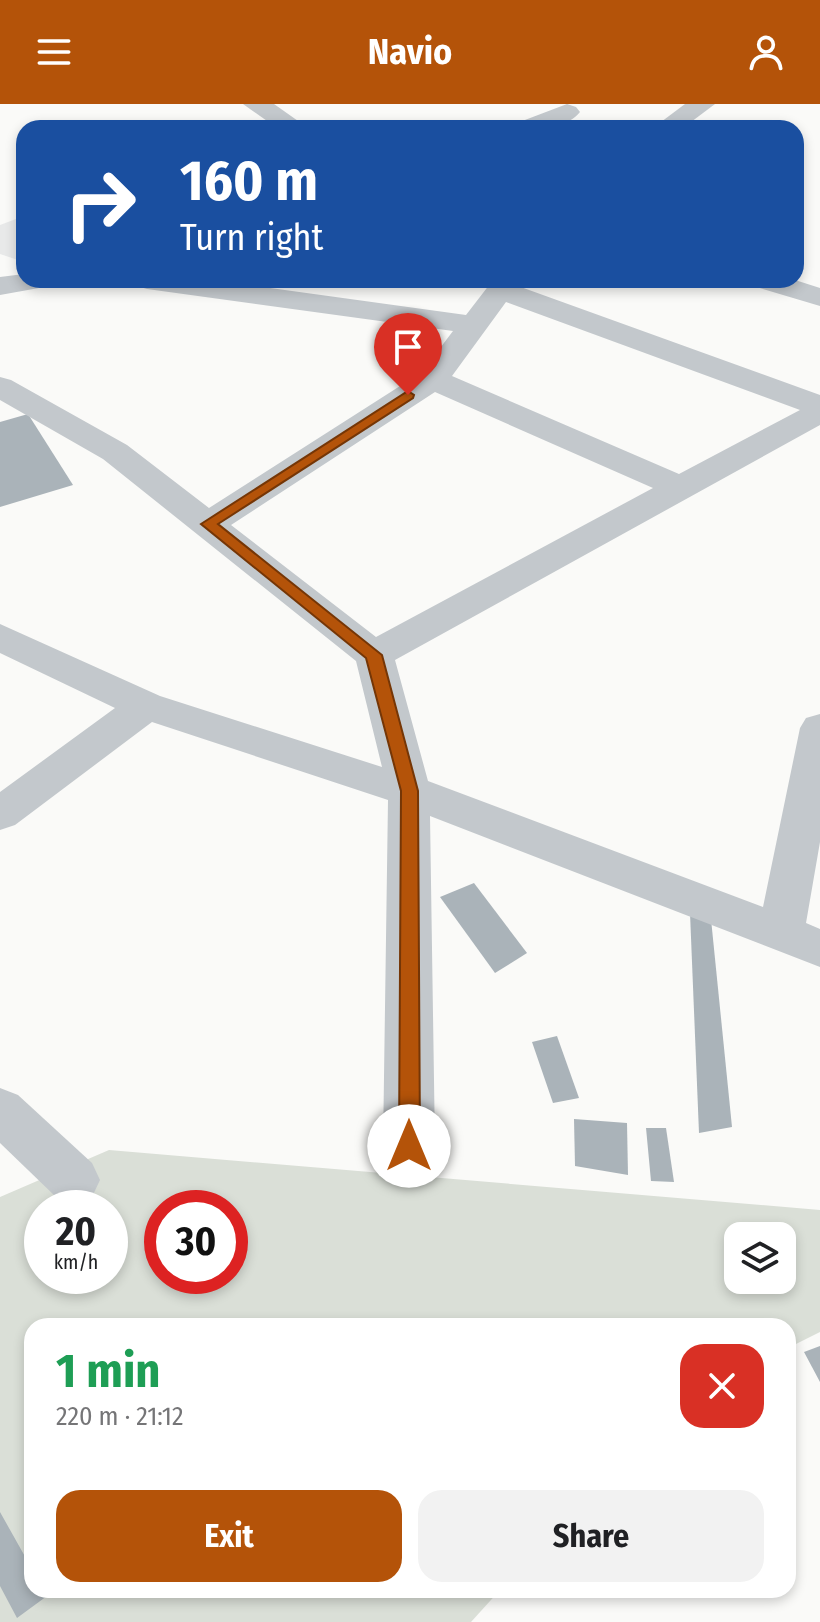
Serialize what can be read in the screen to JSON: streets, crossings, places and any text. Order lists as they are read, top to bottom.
{
  "page": {
    "header": "Navio",
    "turn": ["160 m", "Turn right"],
    "speed": "20 km/h",
    "limit": "30",
    "heading": ["1 min", "220 m · 21:12"],
    "buttons": ["Exit", "Share"]
  }
}
